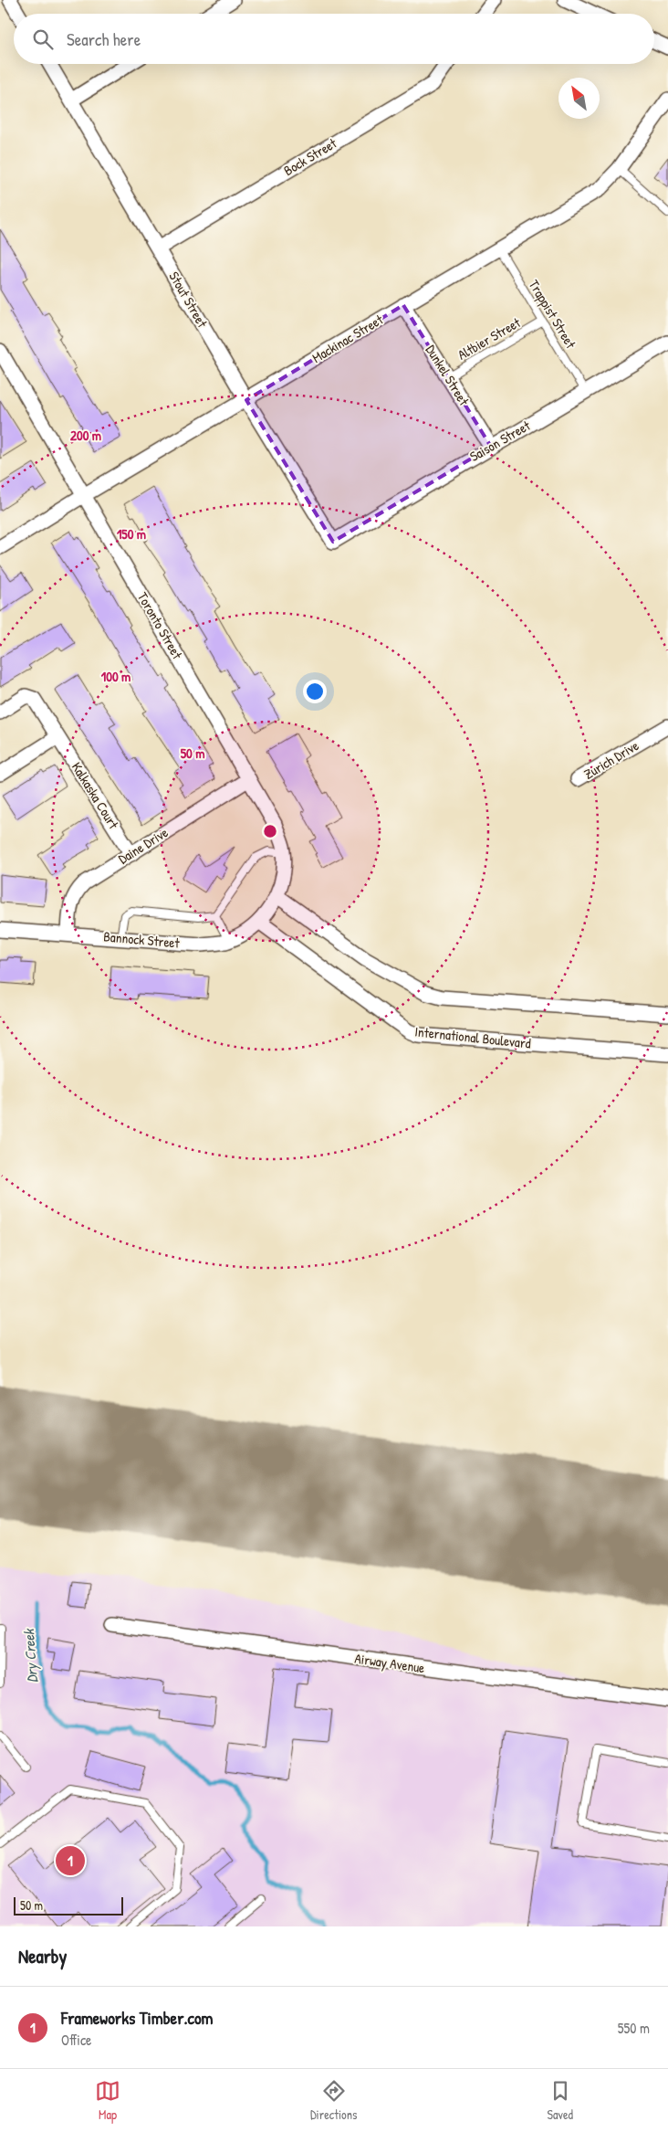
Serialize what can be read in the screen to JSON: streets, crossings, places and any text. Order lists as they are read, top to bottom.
{
  "streets": {
    "street": [
      "Bock Street",
      "Stout Street",
      "Mackinac Street",
      "Dunkel Street",
      "Saison Street",
      "Toronto Street",
      "Zurich Drive",
      "Kalkaska Court",
      "Daine Drive",
      "Bannock Street",
      "International Boulevard",
      "Airway Avenue"
    ],
    "lane": ["Trappist Street", "Altbier Street"]
  },
  "crossings": [
    ["Bock Street", "Stout Street"],
    ["Stout Street", "Mackinac Street"],
    ["Stout Street", "Saison Street"],
    ["Trappist Street", "Mackinac Street"],
    ["Trappist Street", "Altbier Street"],
    ["Trappist Street", "Saison Street"],
    ["Mackinac Street", "Dunkel Street"],
    ["Mackinac Street", "Toronto Street"],
    ["Altbier Street", "Dunkel Street"],
    ["Dunkel Street", "Saison Street"],
    ["Toronto Street", "Daine Drive"],
    ["Toronto Street", "Bannock Street"],
    ["Kalkaska Court", "Daine Drive"],
    ["Daine Drive", "Bannock Street"],
    ["Bannock Street", "International Boulevard"]
  ],
  "water": ["Dry Creek"],
  "scale_bar": "50 m",
  "north": "top left",
  "page": {
    "search": "Search here",
    "pins": "1",
    "scale": "50 m",
    "heading": "Nearby",
    "list": [
      {
        "mark": "1",
        "name": "Frameworks Timber.com",
        "note": "Office",
        "value": "550 m"
      }
    ],
    "nav": ["Map", "Directions", "Saved"]
  },
  "rings": [
    "200 m",
    "150 m",
    "100 m",
    "50 m"
  ]
}
